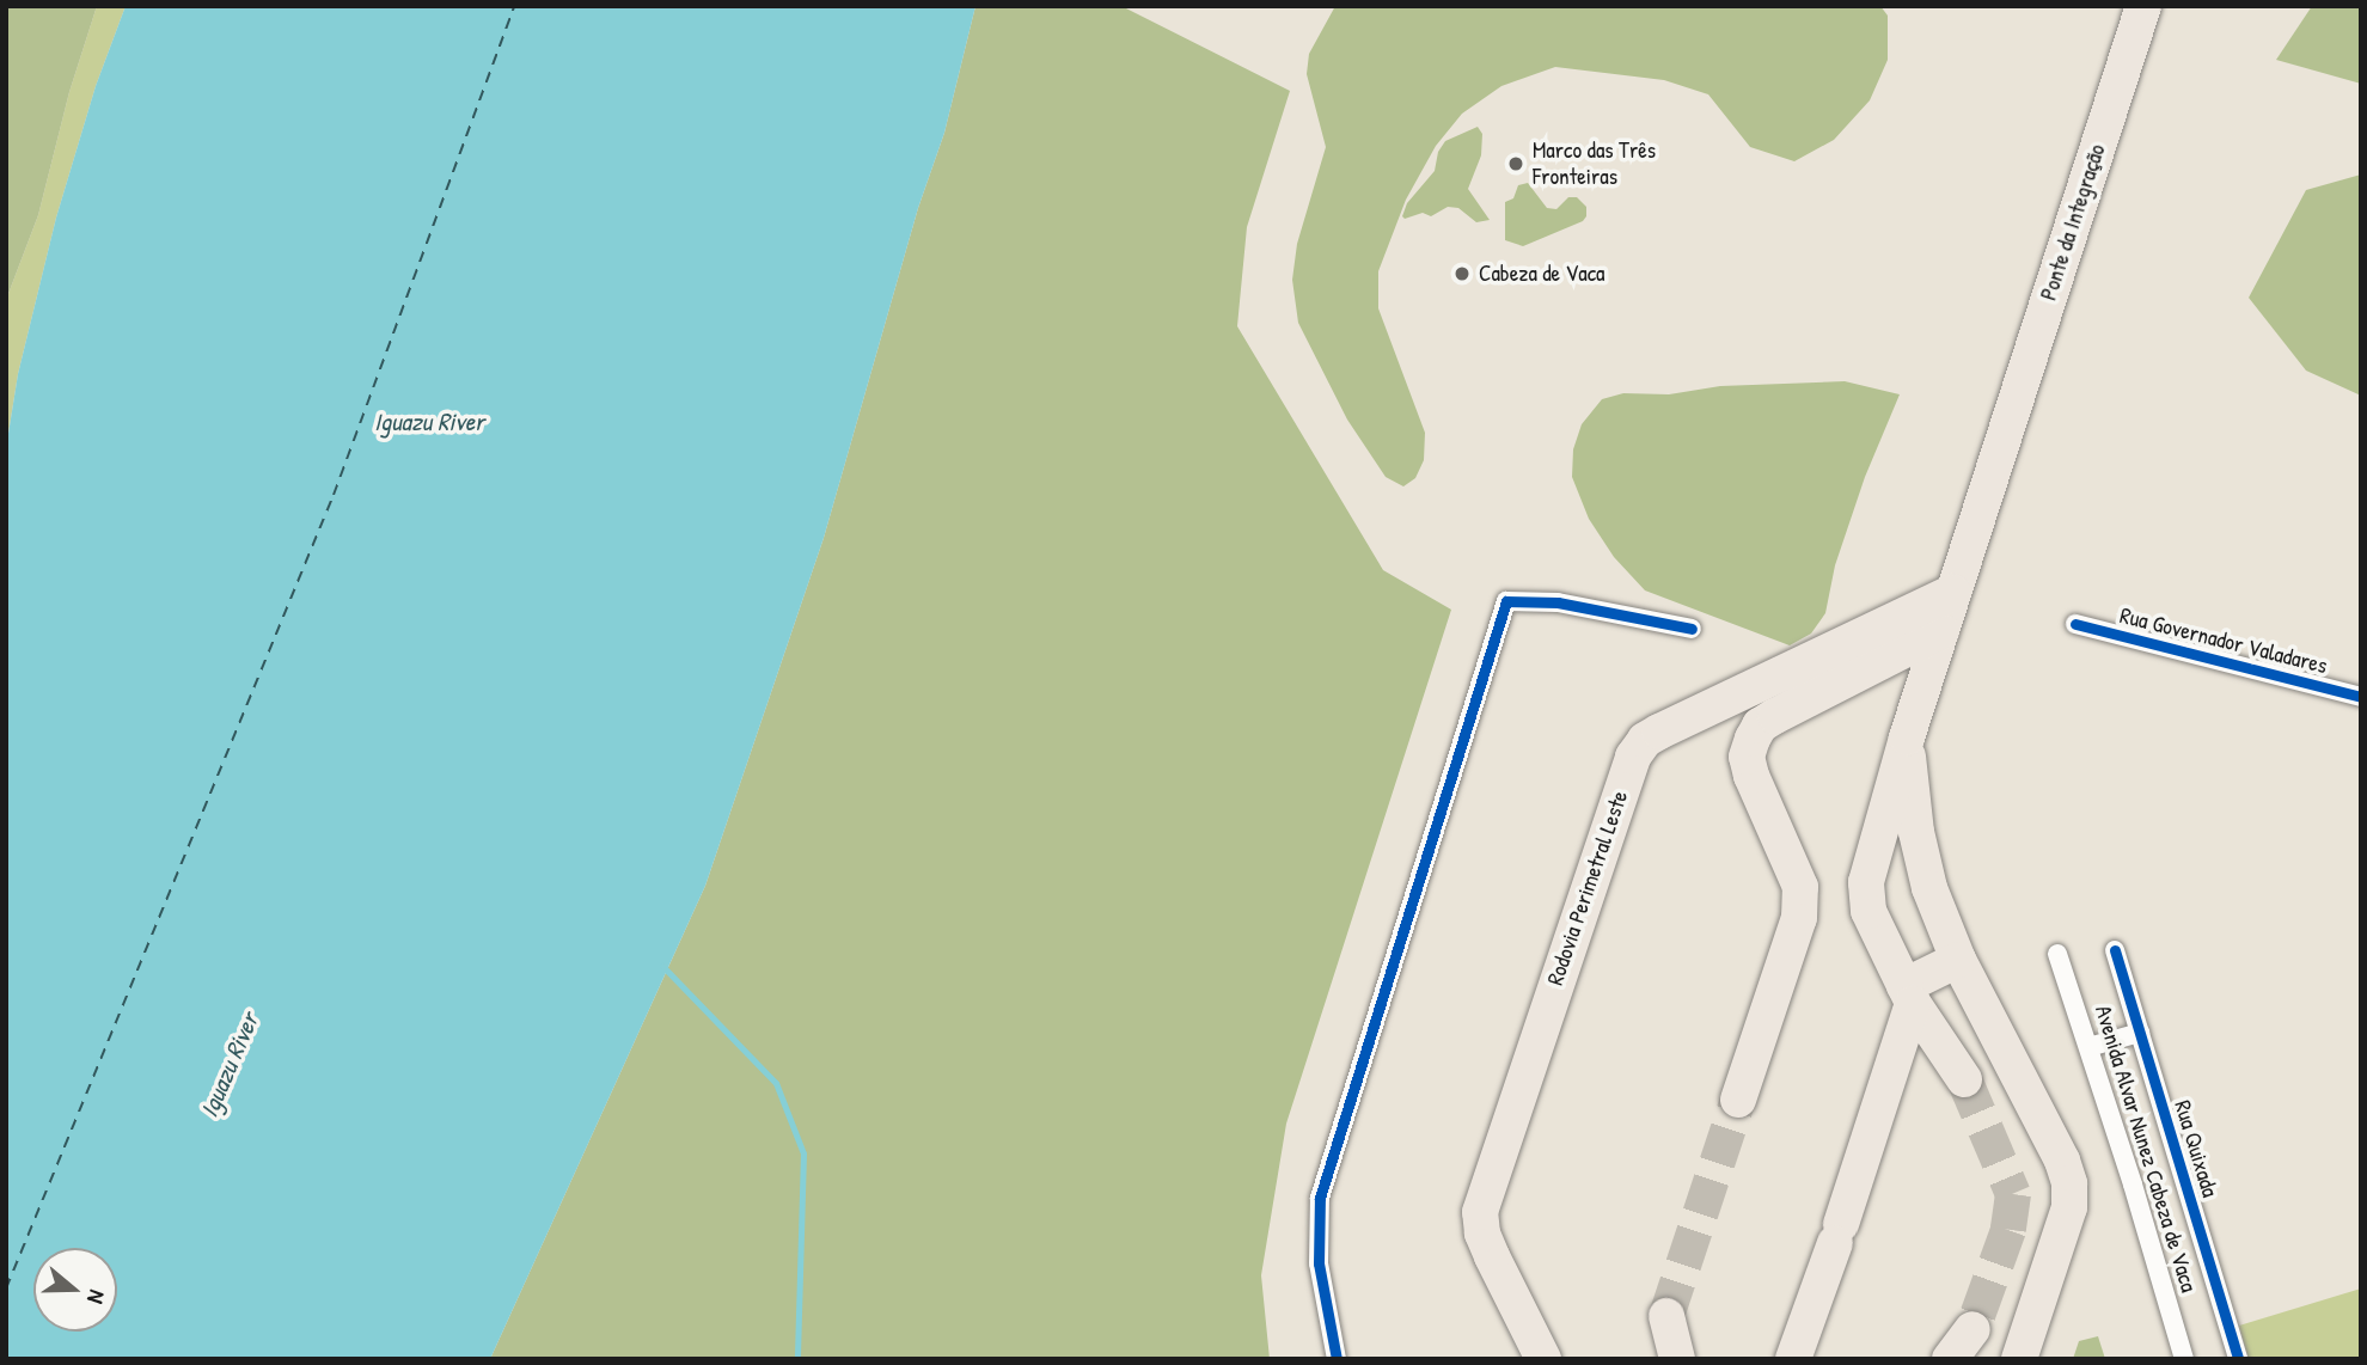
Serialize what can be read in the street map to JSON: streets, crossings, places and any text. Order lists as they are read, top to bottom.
{
  "streets": {
    "highway": ["Ponte da Integração", "Rodovia Perimetral Leste"],
    "street": ["Rua Governador Valadares", "Avenida Alvar Nunez Cabeza de Vaca", "Rua Quixada"]
  },
  "crossings": [
    ["Ponte da Integração", "Rodovia Perimetral Leste"]
  ],
  "water": ["Iguazu River"],
  "places": ["Marco das Três Fronteiras", "Cabeza de Vaca"],
  "north": "right"
}
